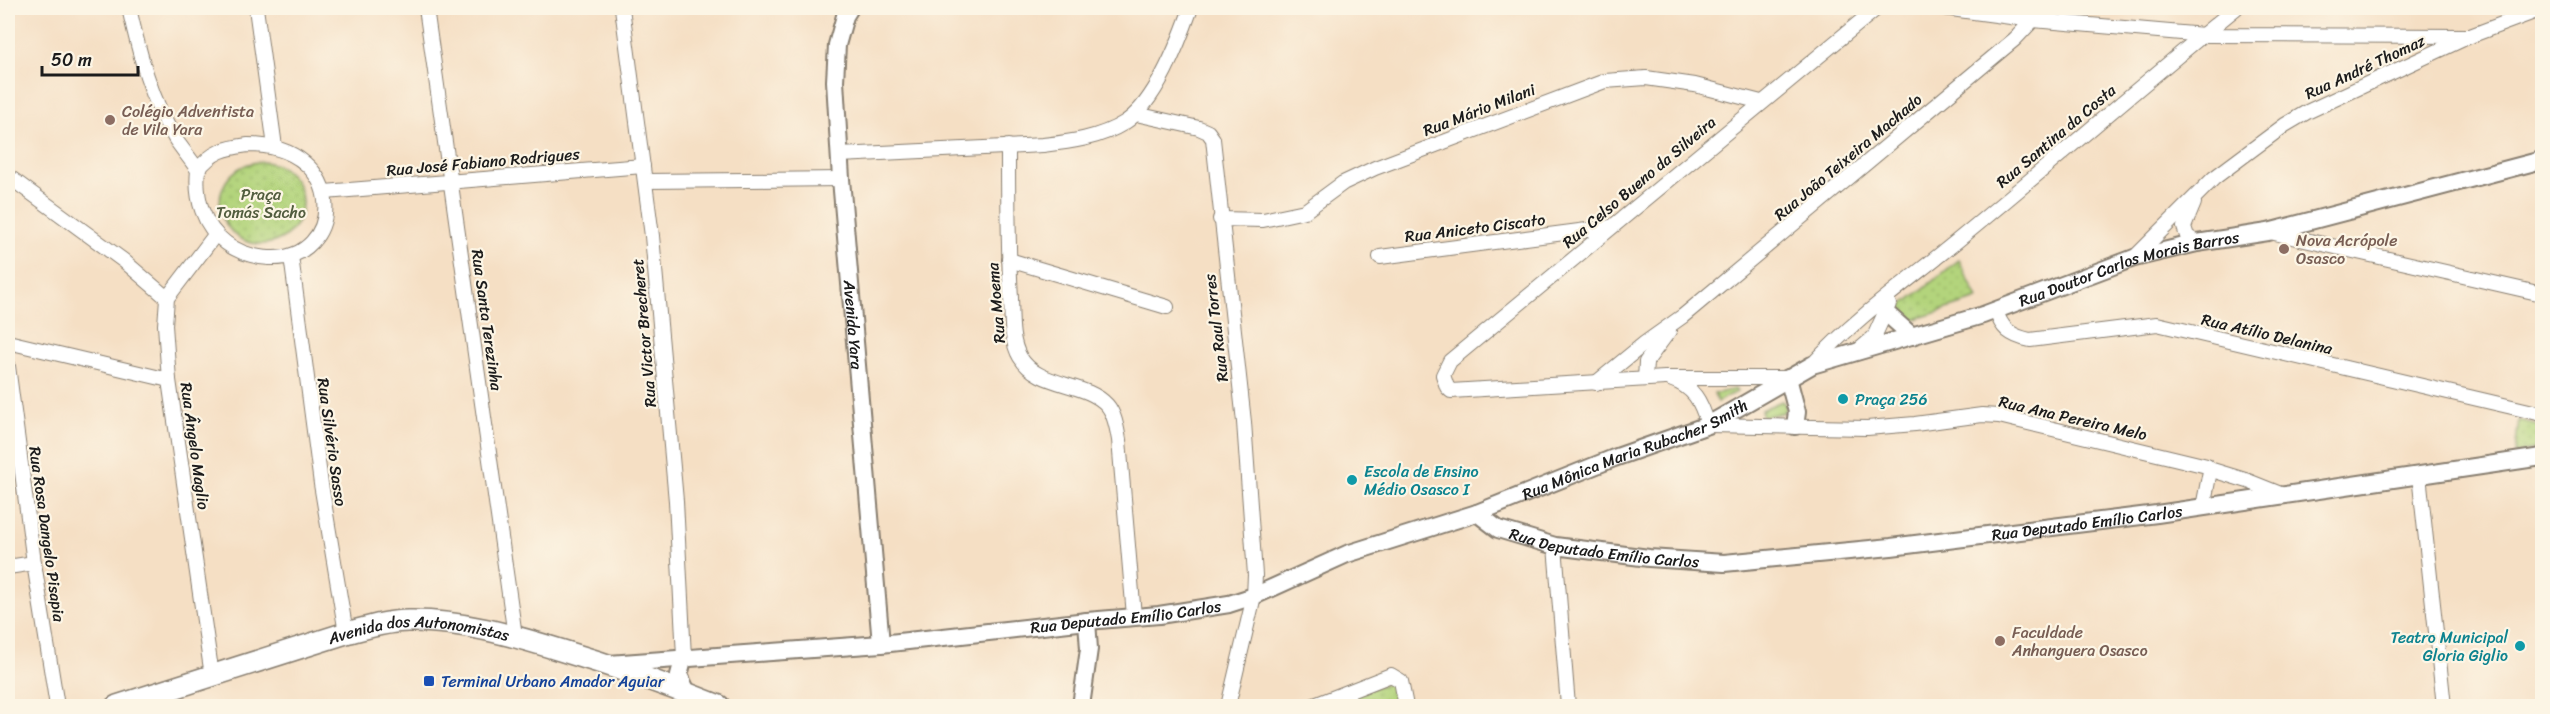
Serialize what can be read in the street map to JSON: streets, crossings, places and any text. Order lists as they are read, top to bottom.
{
  "streets": {
    "main road": ["Avenida dos Autonomistas"],
    "street": [
      "Rua André Thomaz",
      "Rua Mário Milani",
      "Rua Santina da Costa",
      "Rua João Teixeira Machado",
      "Rua José Fabiano Rodrigues",
      "Rua Celso Bueno da Silveira",
      "Rua Aniceto Ciscato",
      "Rua Doutor Carlos Morais Barros",
      "Rua Moema",
      "Rua Santa Terezinha",
      "Avenida Yara",
      "Rua Raul Torres",
      "Rua Victor Brecheret",
      "Rua Atílio Delanina",
      "Rua Ana Pereira Melo",
      "Rua Silvério Sasso",
      "Rua Ângelo Maglio",
      "Rua Mônica Maria Rubacher Smith",
      "Rua Deputado Emílio Carlos",
      "Rua Rosa Dangelo Pisapia"
    ]
  },
  "crossings": [
    ["Rua André Thomaz", "Rua Doutor Carlos Morais Barros"],
    ["Rua Mário Milani", "Rua Celso Bueno da Silveira"],
    ["Rua Mário Milani", "Rua Raul Torres"],
    ["Rua Santina da Costa", "Rua Doutor Carlos Morais Barros"],
    ["Rua João Teixeira Machado", "Rua Celso Bueno da Silveira"],
    ["Rua José Fabiano Rodrigues", "Rua Santa Terezinha"],
    ["Rua José Fabiano Rodrigues", "Rua Victor Brecheret"],
    ["Rua José Fabiano Rodrigues", "Rua Silvério Sasso"],
    ["Rua Celso Bueno da Silveira", "Rua Aniceto Ciscato"],
    ["Rua Doutor Carlos Morais Barros", "Rua Atílio Delanina"],
    ["Rua Doutor Carlos Morais Barros", "Rua Mônica Maria Rubacher Smith"],
    ["Rua Moema", "Rua Deputado Emílio Carlos"],
    ["Rua Santa Terezinha", "Avenida dos Autonomistas"],
    ["Avenida Yara", "Rua Deputado Emílio Carlos"],
    ["Rua Raul Torres", "Rua Deputado Emílio Carlos"],
    ["Rua Victor Brecheret", "Rua Deputado Emílio Carlos"],
    ["Rua Ana Pereira Melo", "Rua Mônica Maria Rubacher Smith"],
    ["Rua Ana Pereira Melo", "Rua Deputado Emílio Carlos"],
    ["Rua Silvério Sasso", "Avenida dos Autonomistas"],
    ["Rua Ângelo Maglio", "Avenida dos Autonomistas"],
    ["Rua Mônica Maria Rubacher Smith", "Rua Deputado Emílio Carlos"],
    ["Rua Deputado Emílio Carlos", "Avenida dos Autonomistas"]
  ],
  "parks": ["Praça Tomás Sacho"],
  "places": {
    "other": [
      "Colégio Adventista de Vila Yara",
      "Nova Acrópole Osasco",
      "Praça 256",
      "Escola de Ensino Médio Osasco I",
      "Faculdade Anhanguera Osasco",
      "Teatro Municipal Gloria Giglio"
    ],
    "transit": ["Terminal Urbano Amador Aguiar"]
  },
  "scale_bar": "50 m"
}
